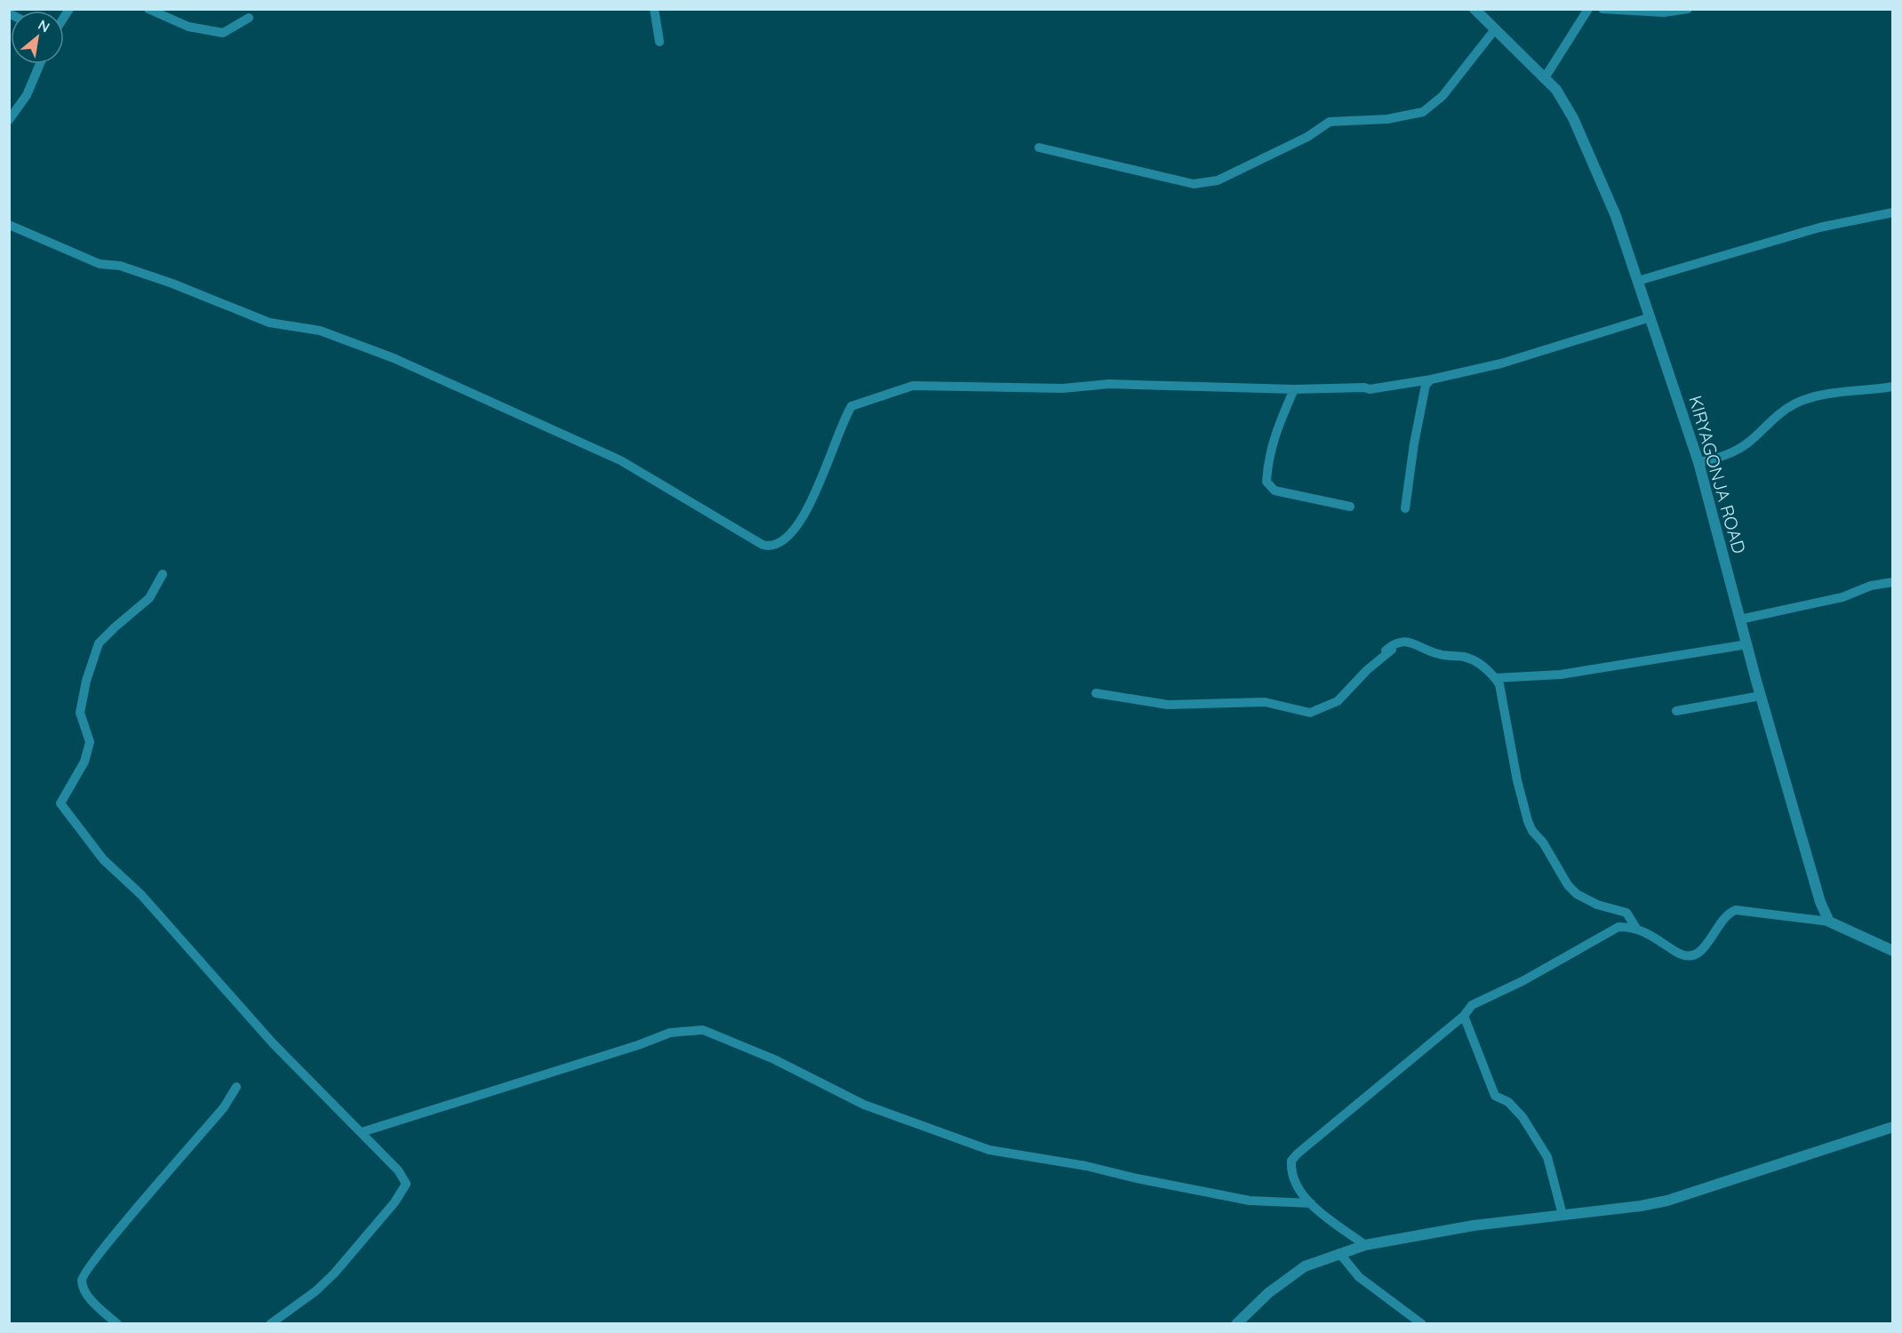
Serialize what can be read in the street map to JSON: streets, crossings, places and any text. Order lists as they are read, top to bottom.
{
  "streets": {
    "street": ["KIRYAGONJA ROAD"]
  },
  "north": "top right"
}
